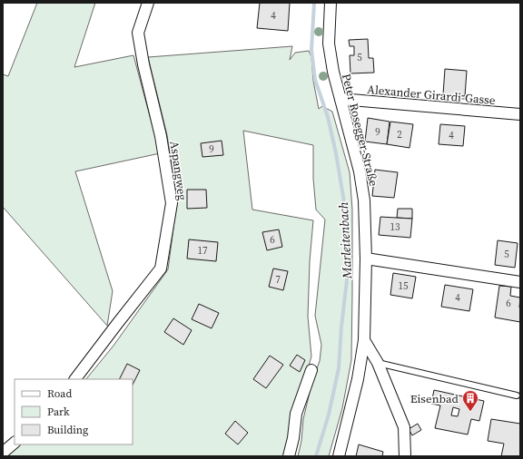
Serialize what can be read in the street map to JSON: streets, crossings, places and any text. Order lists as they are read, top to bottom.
{
  "streets": {
    "street": ["Alexander Girardi-Gasse", "Peter Rosegger-Straße", "Aspangweg"]
  },
  "crossings": [
    ["Alexander Girardi-Gasse", "Peter Rosegger-Straße"]
  ],
  "water": ["Marleitenbach"],
  "places": {
    "building": ["Eisenbad"]
  },
  "house_numbers": [
    "4",
    "5",
    "9",
    "2",
    "4",
    "9",
    "13",
    "6",
    "17",
    "5",
    "7",
    "15",
    "4",
    "6"
  ],
  "legend": ["Road", "Park", "Building"]
}
